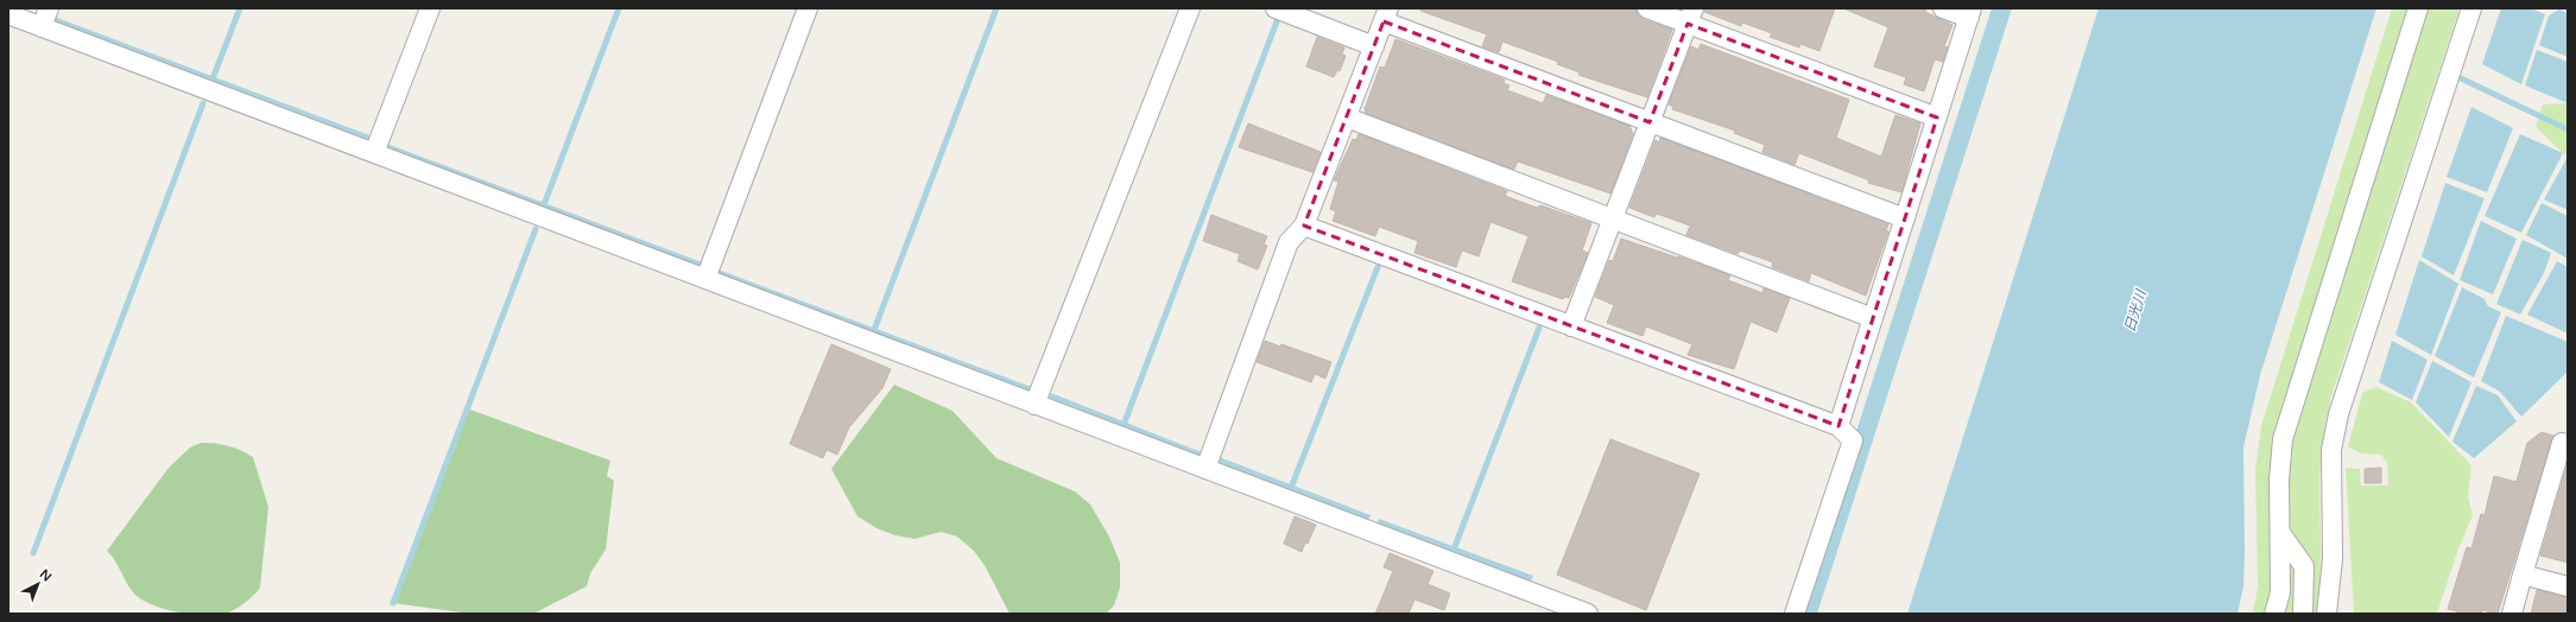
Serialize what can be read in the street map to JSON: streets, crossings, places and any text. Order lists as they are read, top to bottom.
{
  "water": ["日光川"],
  "north": "top right"
}
